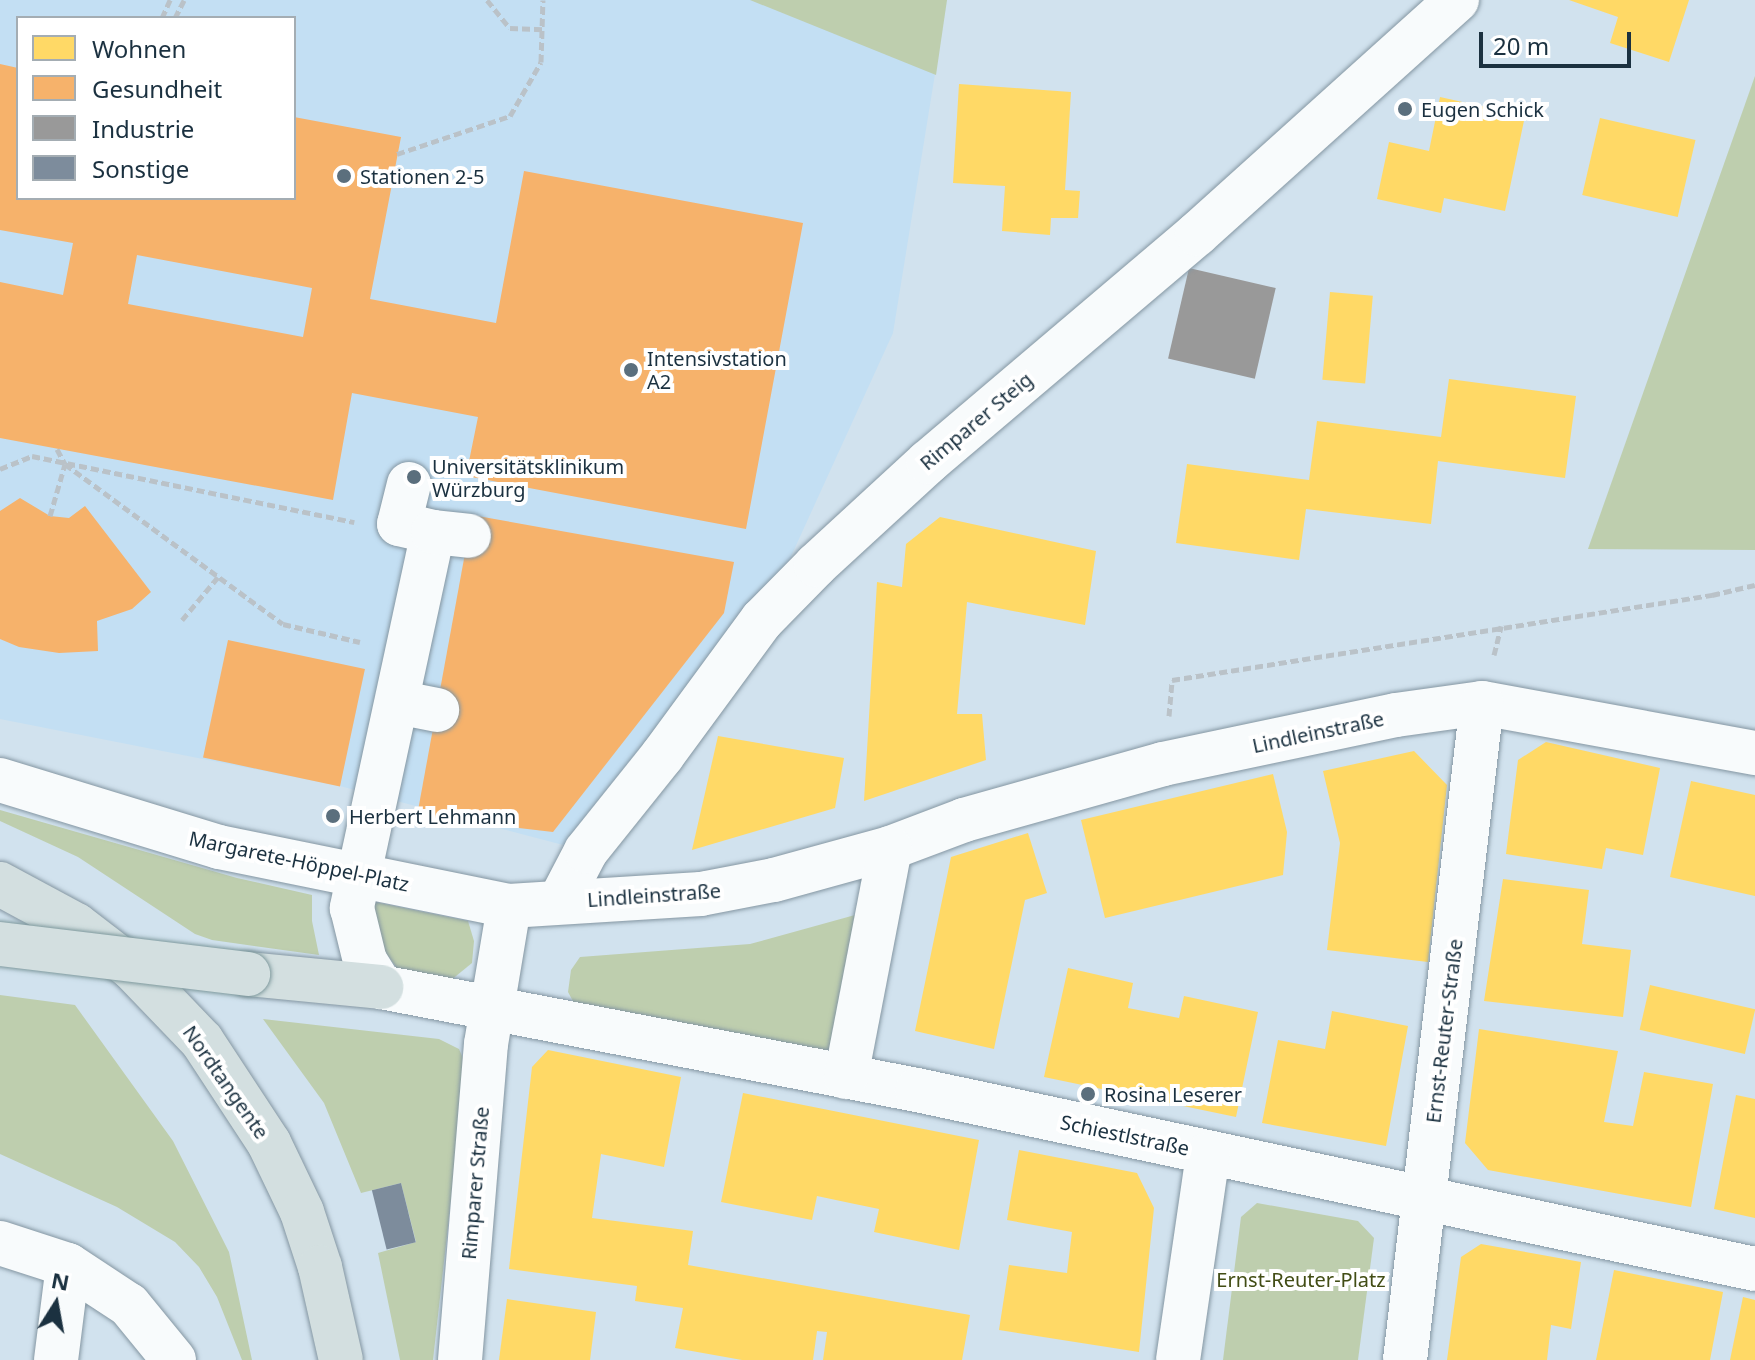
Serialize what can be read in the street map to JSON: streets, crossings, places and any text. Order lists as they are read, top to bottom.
{
  "streets": {
    "main road": ["Nordtangente"],
    "street": [
      "Rimparer Steig",
      "Lindleinstraße",
      "Margarete-Höppel-Platz",
      "Ernst-Reuter-Straße",
      "Schiestlstraße",
      "Rimparer Straße"
    ]
  },
  "crossings": [
    ["Rimparer Steig", "Lindleinstraße"],
    ["Lindleinstraße", "Margarete-Höppel-Platz"],
    ["Lindleinstraße", "Ernst-Reuter-Straße"],
    ["Lindleinstraße", "Rimparer Straße"],
    ["Margarete-Höppel-Platz", "Rimparer Straße"],
    ["Ernst-Reuter-Straße", "Schiestlstraße"],
    ["Schiestlstraße", "Rimparer Straße"]
  ],
  "parks": ["Ernst-Reuter-Platz"],
  "places": [
    "Eugen Schick",
    "Stationen 2-5",
    "Intensivstation A2",
    "Universitätsklinikum Würzburg",
    "Herbert Lehmann",
    "Rosina Leserer"
  ],
  "legend": [
    "Wohnen",
    "Gesundheit",
    "Industrie",
    "Sonstige"
  ],
  "scale_bar": "20 m",
  "north": "top"
}
